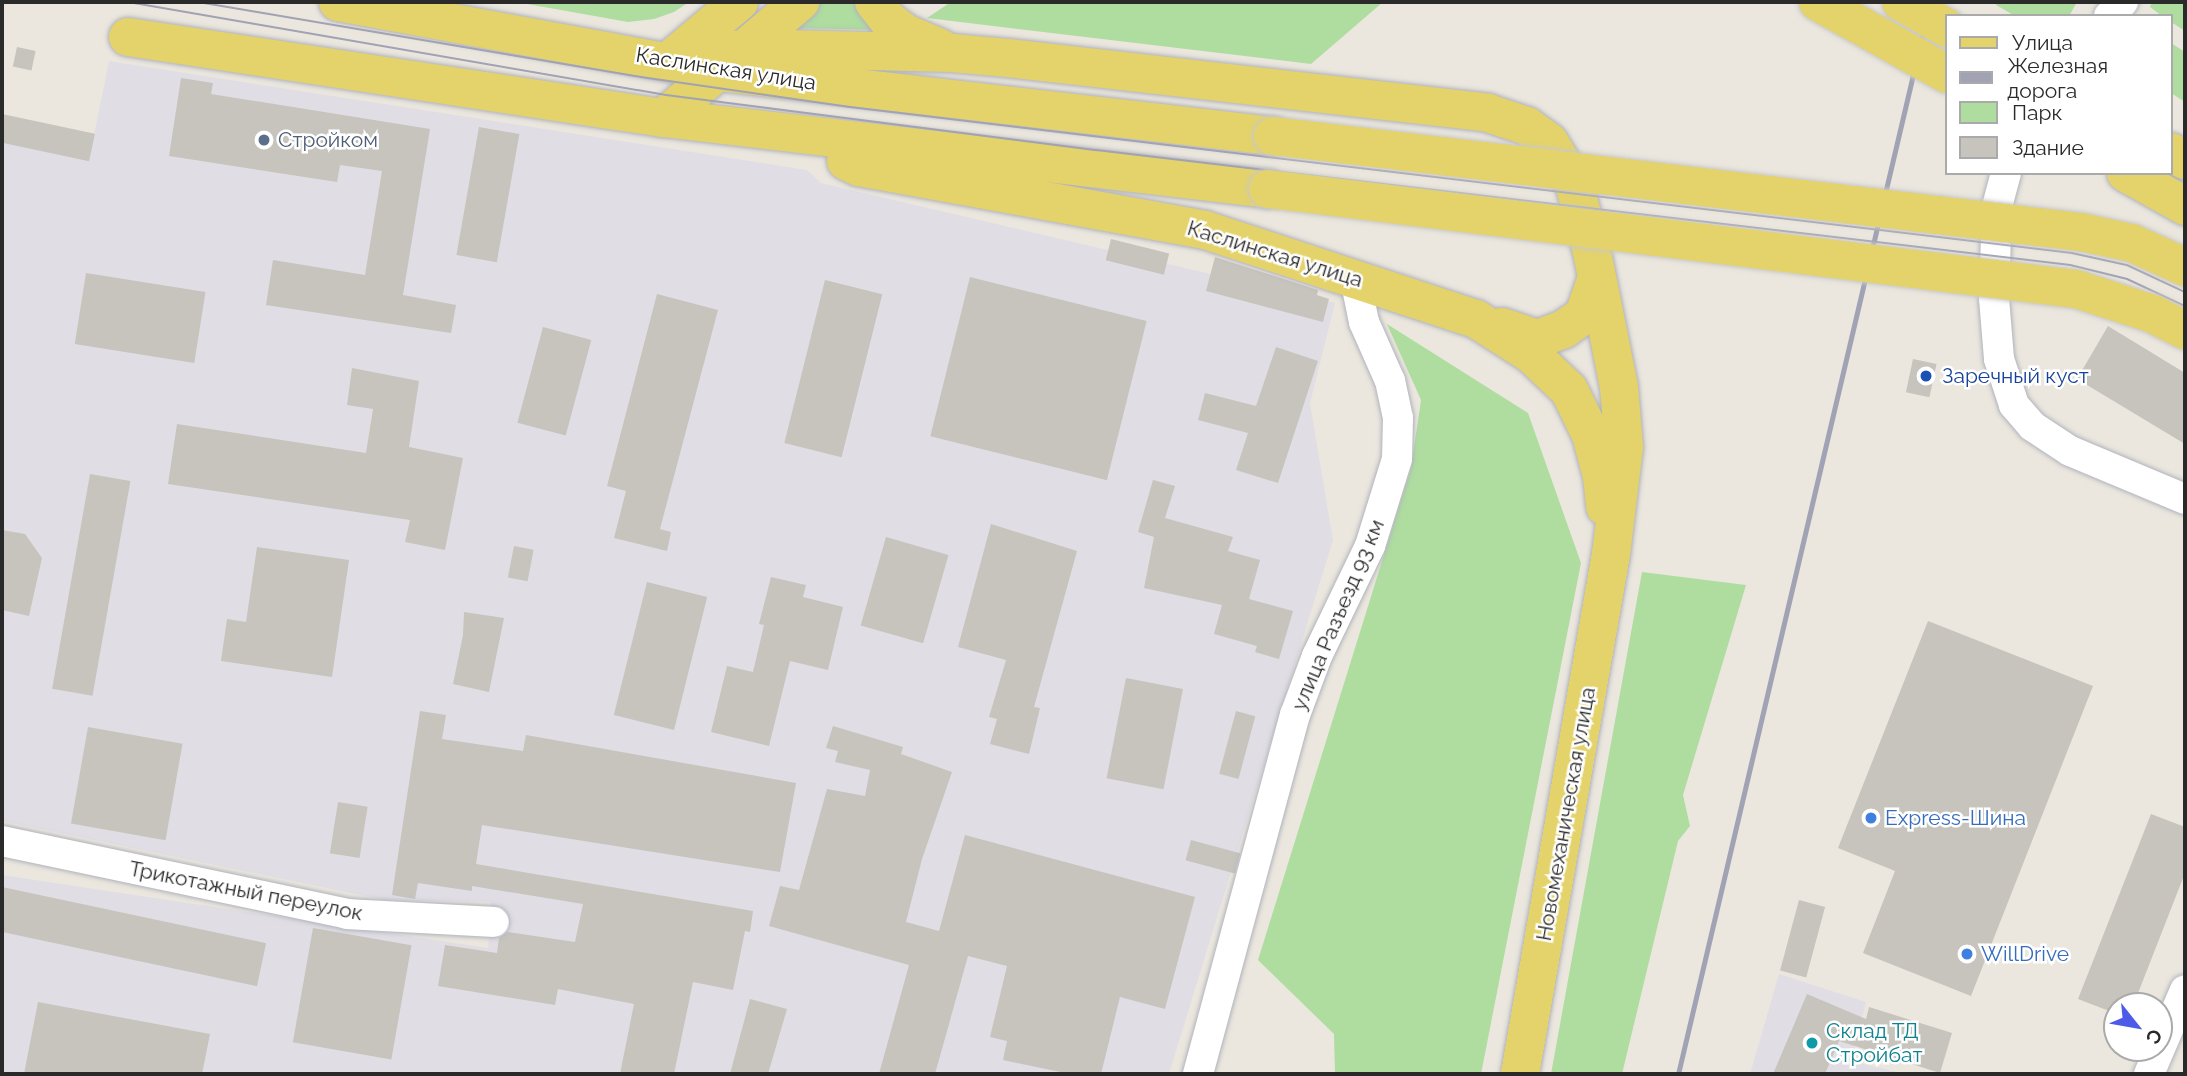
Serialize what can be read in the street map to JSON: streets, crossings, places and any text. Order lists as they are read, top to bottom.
{
  "streets": {
    "main road": ["Каслинская улица", "Новомеханическая улица"],
    "street": ["улица Разъезд 93 км", "Трикотажный переулок"]
  },
  "crossings": [
    ["Каслинская улица", "улица Разъезд 93 км"],
    ["Каслинская улица", "Новомеханическая улица"]
  ],
  "places": [
    "Стройком",
    "Заречный куст",
    "Express-Шина",
    "WillDrive",
    "Склад ТД Стройбат"
  ],
  "legend": [
    "Улица",
    "Железная дорога",
    "Парк",
    "Здание"
  ],
  "north": "bottom right"
}
